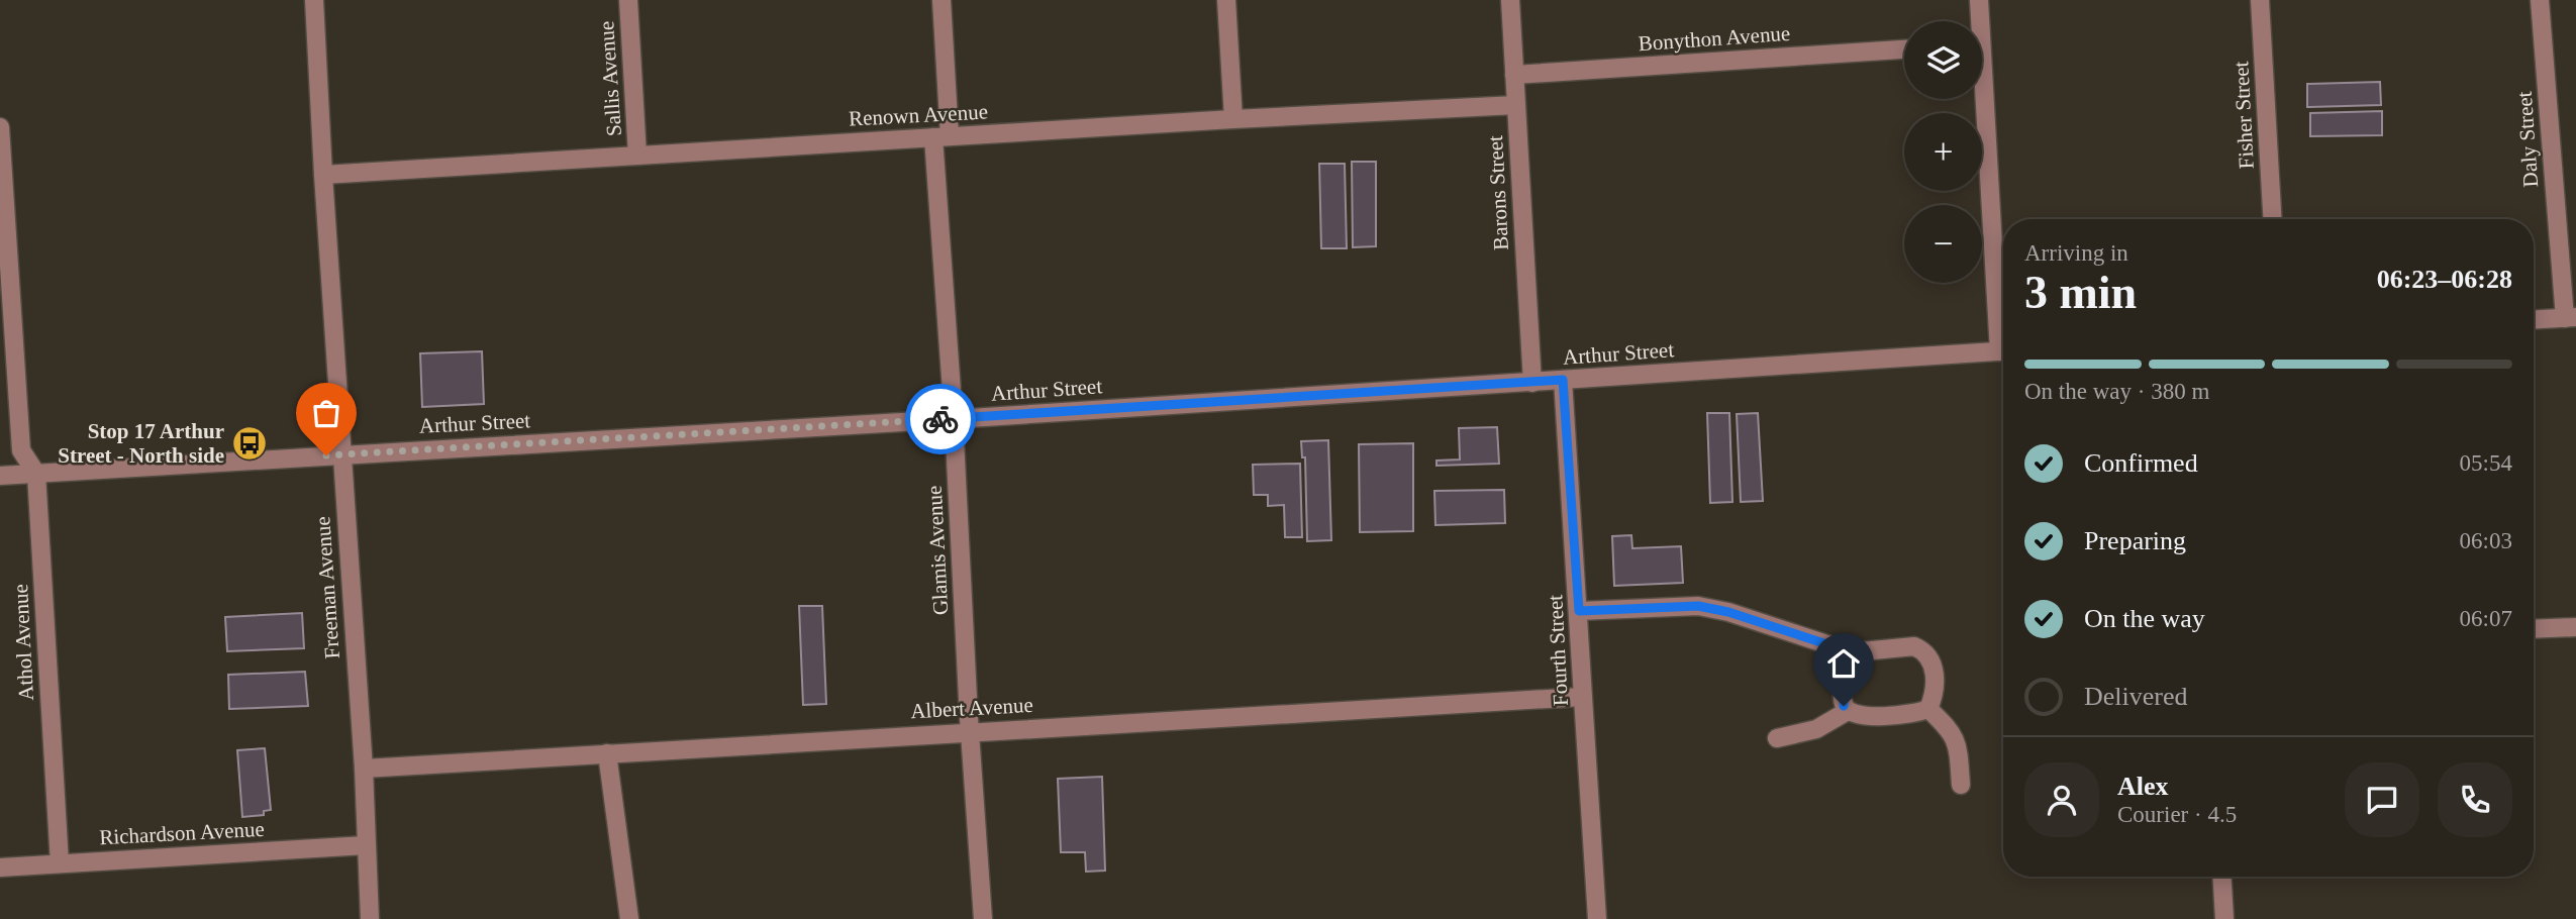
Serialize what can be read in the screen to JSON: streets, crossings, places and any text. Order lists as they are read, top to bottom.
{
  "streets": {
    "street": [
      "Bonython Avenue",
      "Sallis Avenue",
      "Renown Avenue",
      "Fisher Street",
      "Daly Street",
      "Barons Street",
      "Arthur Street",
      "Glamis Avenue",
      "Freeman Avenue",
      "Athol Avenue",
      "Fourth Street",
      "Albert Avenue",
      "Richardson Avenue"
    ]
  },
  "crossings": [
    ["Bonython Avenue", "Barons Street"],
    ["Sallis Avenue", "Renown Avenue"],
    ["Renown Avenue", "Barons Street"],
    ["Renown Avenue", "Glamis Avenue"],
    ["Renown Avenue", "Freeman Avenue"],
    ["Barons Street", "Arthur Street"],
    ["Arthur Street", "Glamis Avenue"],
    ["Arthur Street", "Freeman Avenue"],
    ["Arthur Street", "Athol Avenue"],
    ["Arthur Street", "Fourth Street"],
    ["Glamis Avenue", "Albert Avenue"],
    ["Freeman Avenue", "Albert Avenue"],
    ["Freeman Avenue", "Richardson Avenue"],
    ["Athol Avenue", "Richardson Avenue"],
    ["Fourth Street", "Albert Avenue"]
  ],
  "places": {
    "bus stop": ["Stop 17 Arthur Street - North side"]
  },
  "page": {
    "map_buttons": ["+", "−"],
    "heading": ["3 min", "Arriving in", "06:23–06:28"],
    "panel": ["Alex", "Courier · 4.5"],
    "bar": "On the way · 380 m",
    "list": [
      ["Confirmed", "05:54"],
      ["Preparing", "06:03"],
      ["On the way", "06:07"],
      "Delivered"
    ]
  }
}
